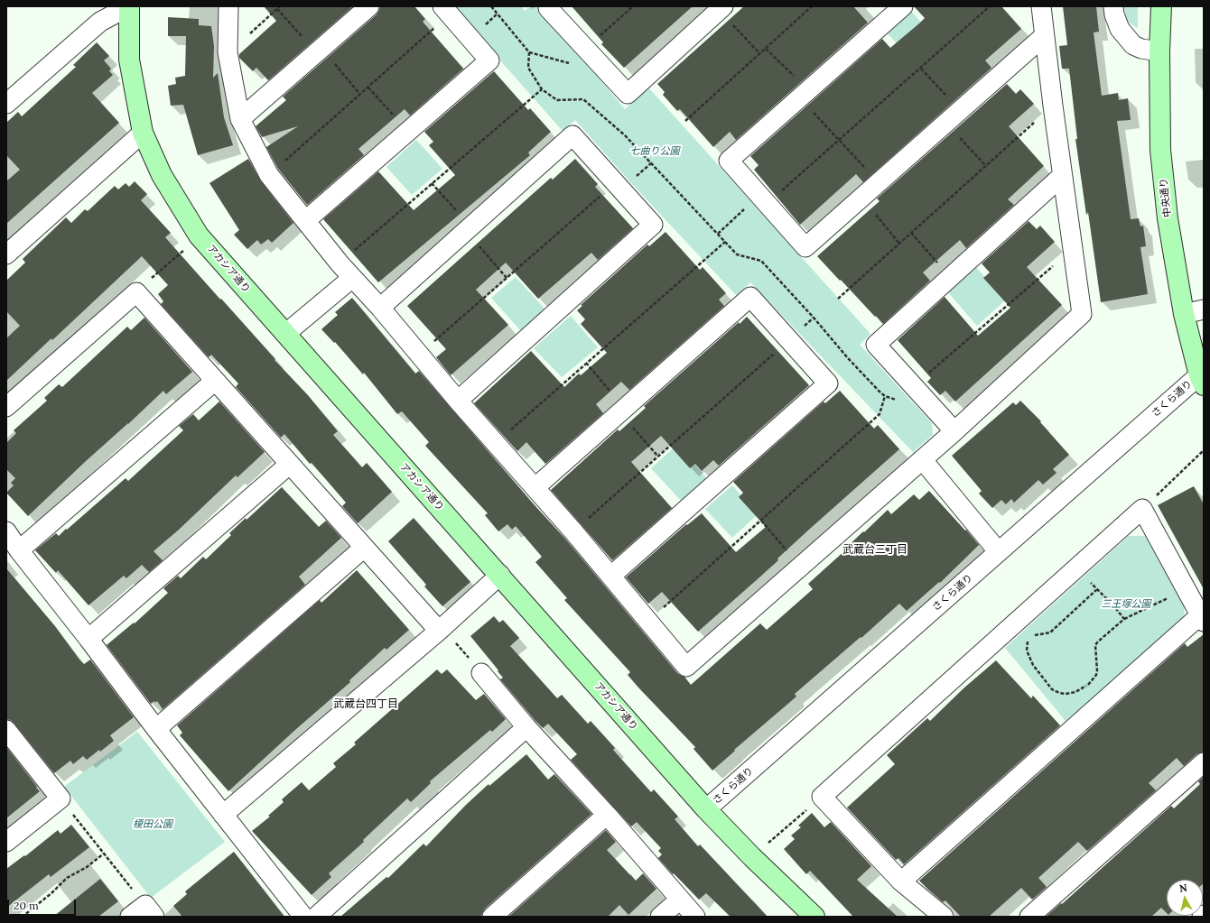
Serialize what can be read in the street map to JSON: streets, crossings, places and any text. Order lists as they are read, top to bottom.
{
  "streets": {
    "street": ["中央通り", "アカシア通り", "さくら通り"]
  },
  "crossings": [
    ["中央通り", "さくら通り"],
    ["アカシア通り", "さくら通り"]
  ],
  "districts": ["武蔵台三丁目", "武蔵台四丁目"],
  "parks": ["七曲り公園", "三王塚公園", "榎田公園"],
  "scale_bar": "20 m",
  "north": "top"
}
